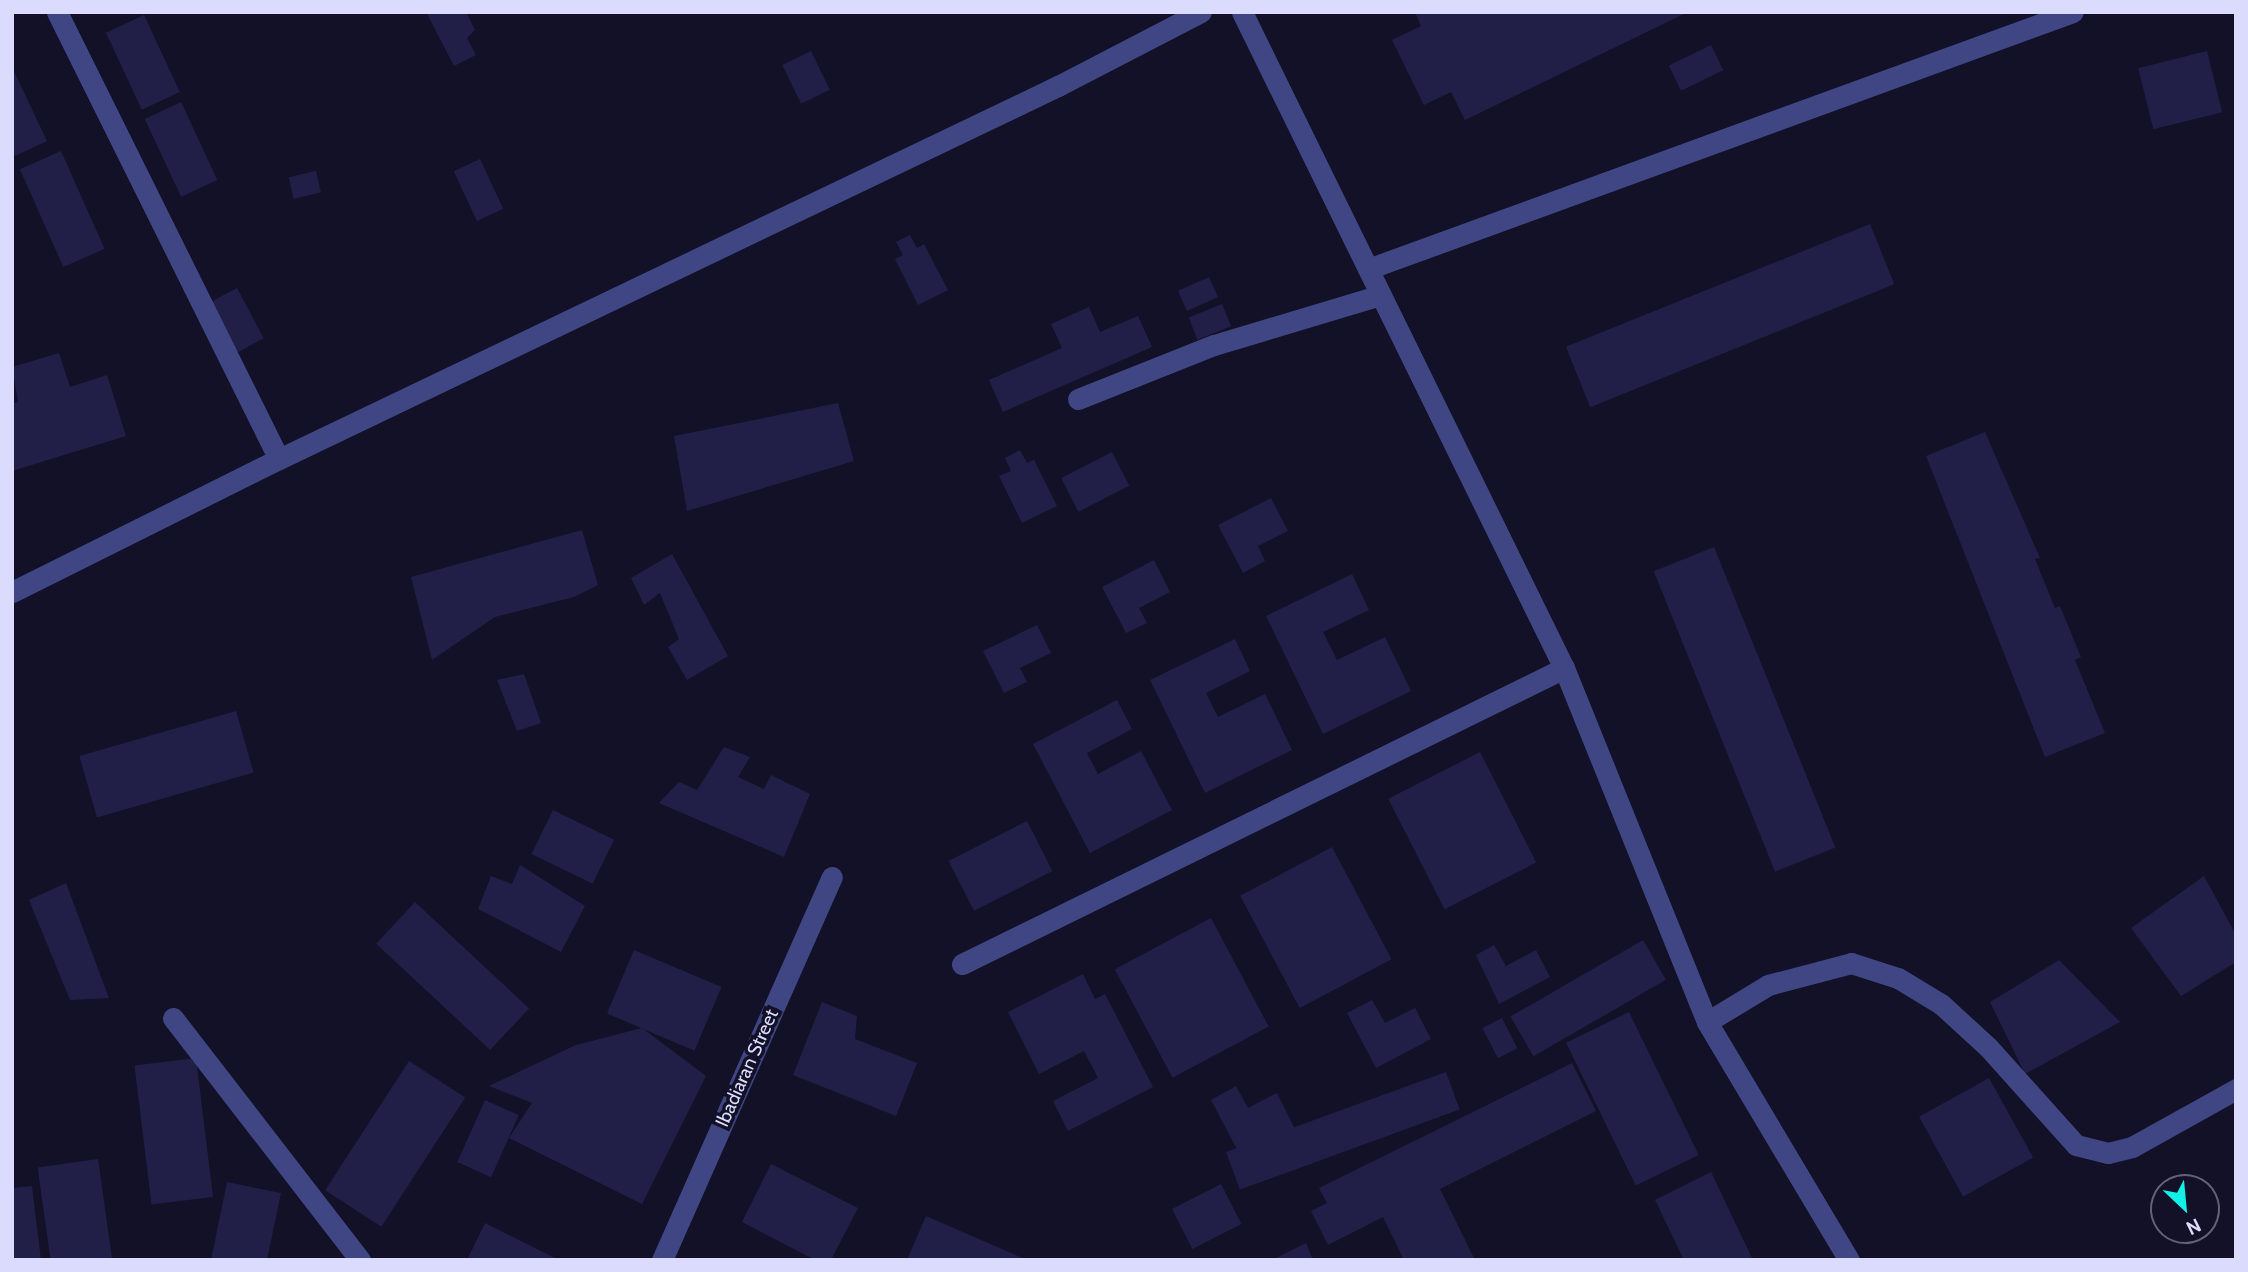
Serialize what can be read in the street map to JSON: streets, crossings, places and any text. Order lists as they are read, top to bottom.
{
  "streets": {
    "street": ["Ibadiaran Street"]
  },
  "north": "bottom right"
}
